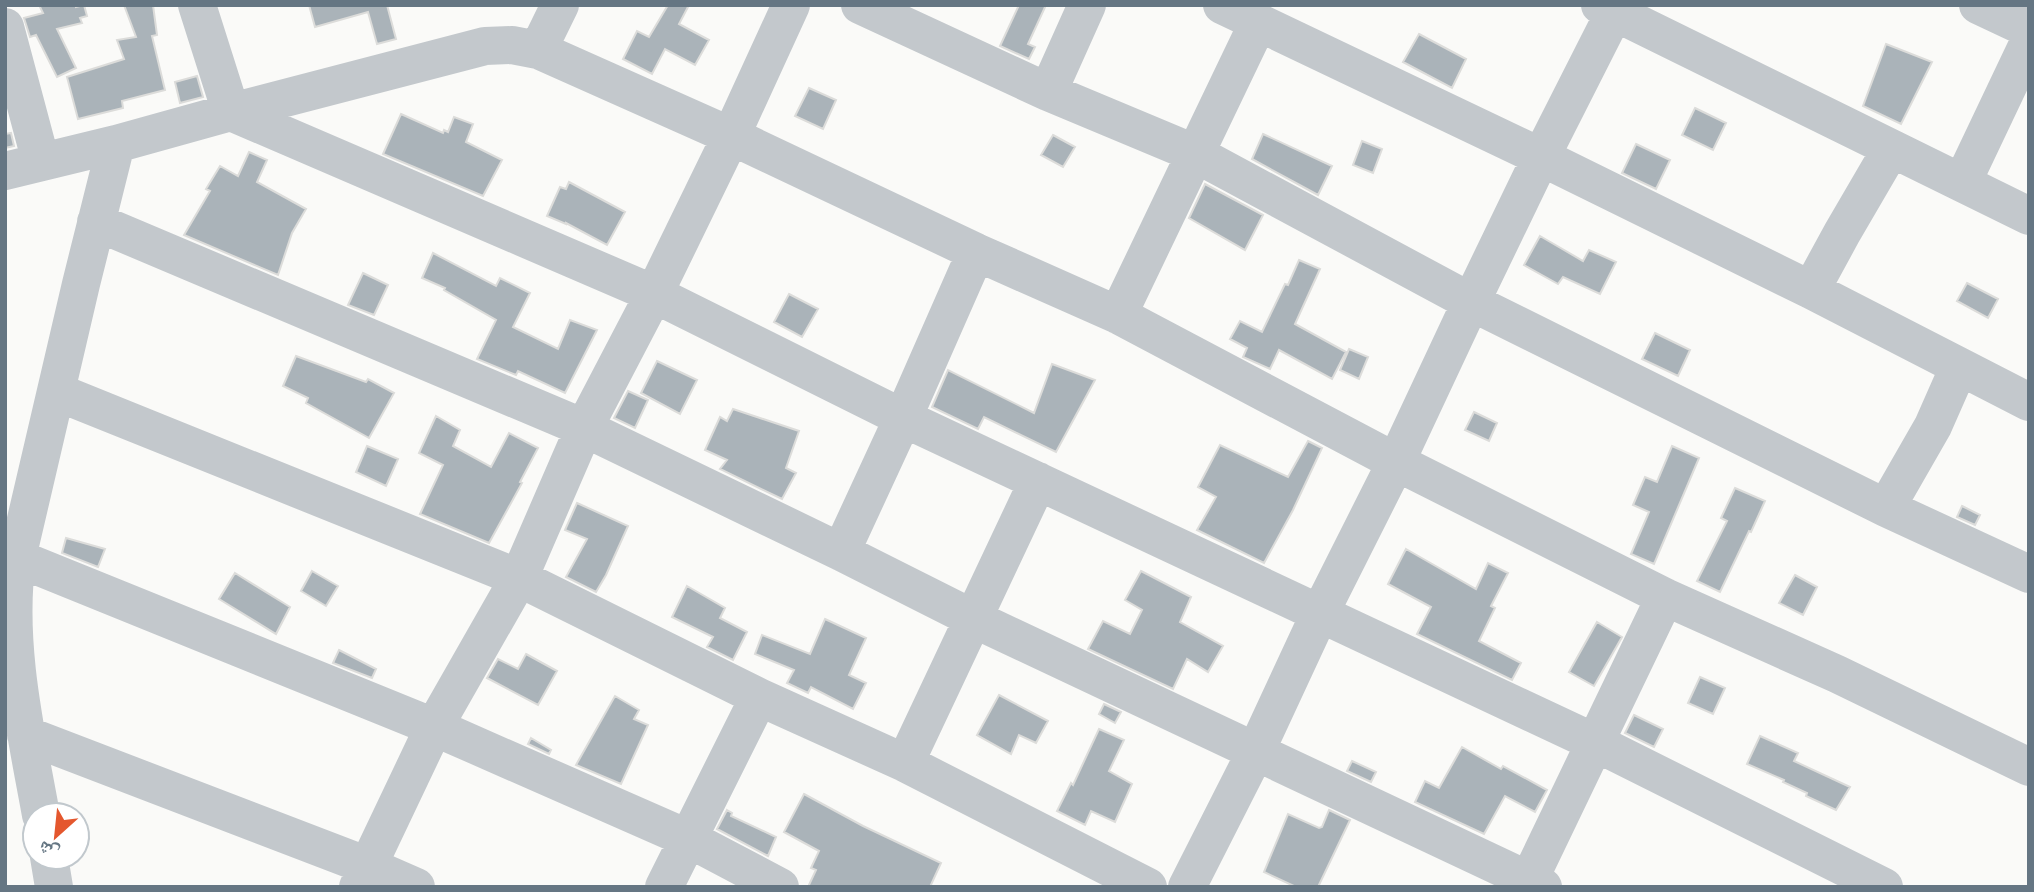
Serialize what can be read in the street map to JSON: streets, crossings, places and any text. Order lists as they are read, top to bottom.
{
  "north": "bottom left"
}
